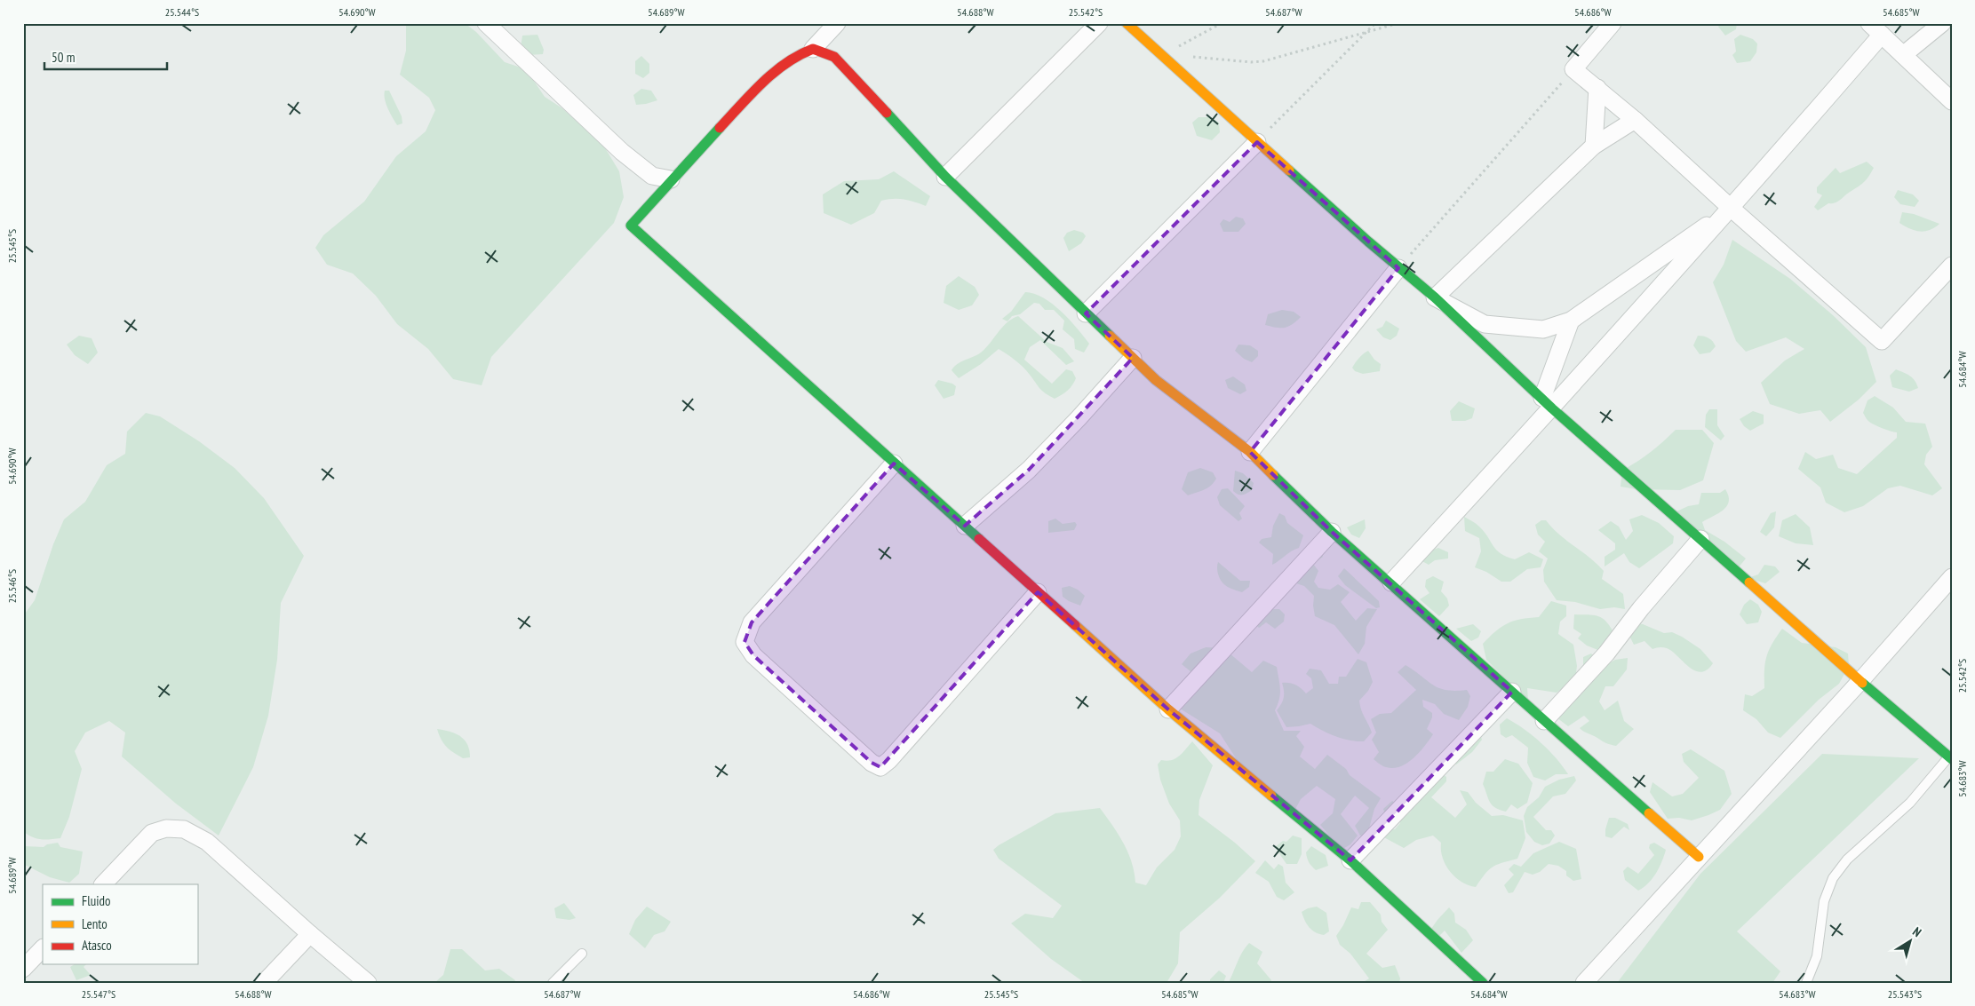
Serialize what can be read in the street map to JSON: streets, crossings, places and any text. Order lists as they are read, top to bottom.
{
  "legend": ["Fluido", "Lento", "Atasco"],
  "scale_bar": "50 m",
  "north": "top right",
  "coordinates": [
    "25.544°S",
    "54.690°W",
    "54.689°W",
    "54.688°W",
    "25.542°S",
    "54.687°W",
    "54.686°W",
    "54.685°W",
    "25.545°S",
    "54.684°W",
    "25.546°S",
    "54.683°W",
    "25.547°S",
    "25.543°S"
  ]
}
